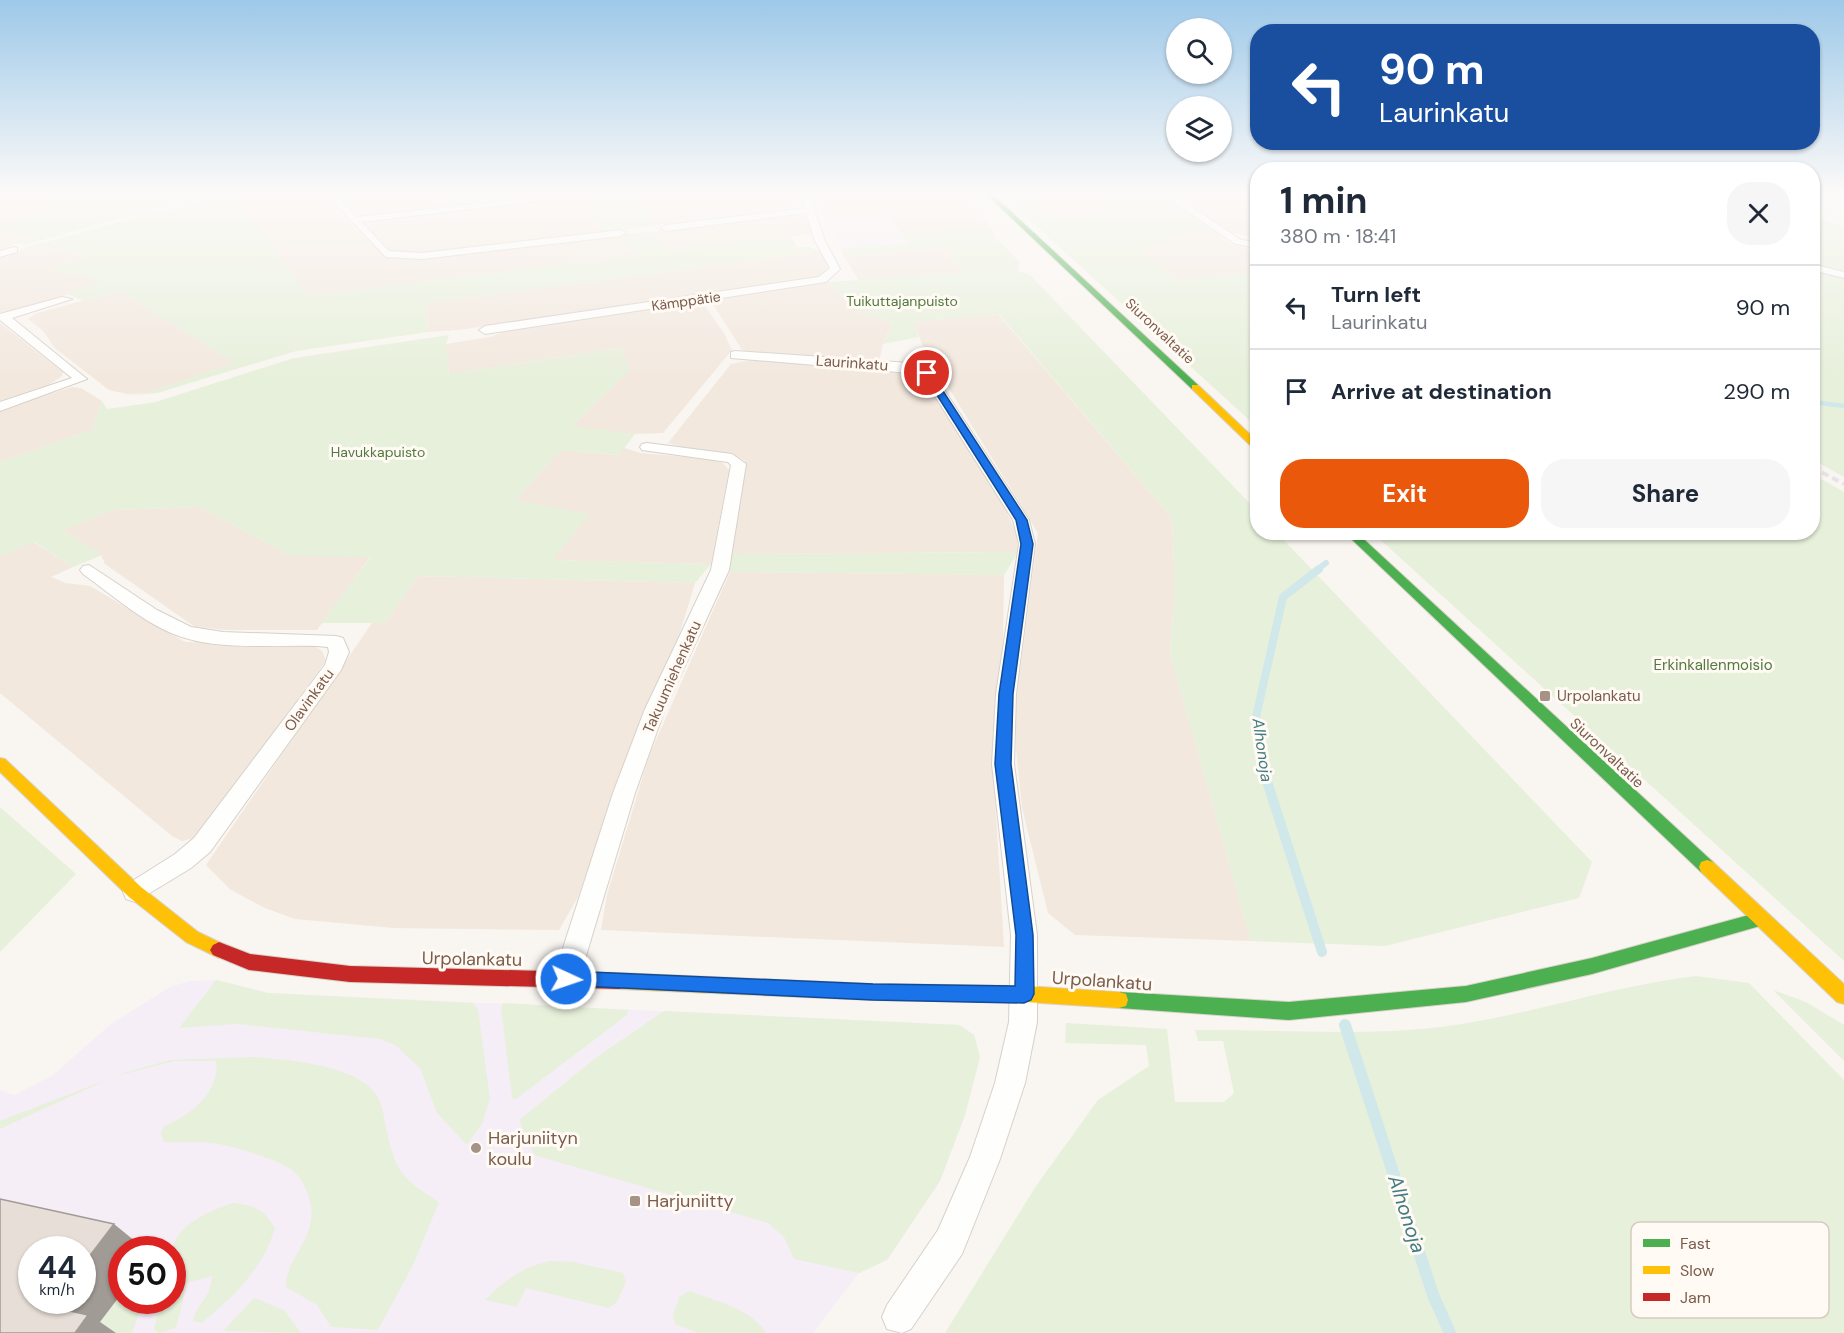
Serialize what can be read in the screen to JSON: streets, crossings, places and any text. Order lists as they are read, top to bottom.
{
  "streets": {
    "main road": ["Siuronvaltatie", "Urpolankatu"],
    "street": [
      "Kämppätie",
      "Laurinkatu",
      "Takuumiehenkatu",
      "Olavinkatu"
    ]
  },
  "crossings": [
    ["Siuronvaltatie", "Urpolankatu"],
    ["Laurinkatu", "Urpolankatu"],
    ["Takuumiehenkatu", "Urpolankatu"],
    ["Olavinkatu", "Urpolankatu"]
  ],
  "water": ["Alhonoja"],
  "parks": ["Tuikuttajanpuisto", "Havukkapuisto", "Erkinkallenmoisio"],
  "places": {
    "transit": ["Urpolankatu", "Harjuniitty"],
    "other": ["Harjuniityn koulu"]
  },
  "legend": ["Fast", "Slow", "Jam"],
  "page": {
    "turn": ["90 m", "Laurinkatu"],
    "heading": ["1 min", "380 m · 18:41"],
    "list": [
      {
        "name": "Turn left",
        "note": "Laurinkatu",
        "value": "90 m"
      },
      {
        "name": "Arrive at destination",
        "value": "290 m"
      }
    ],
    "buttons": ["Exit", "Share"],
    "speed": "44 km/h",
    "limit": "50"
  }
}
